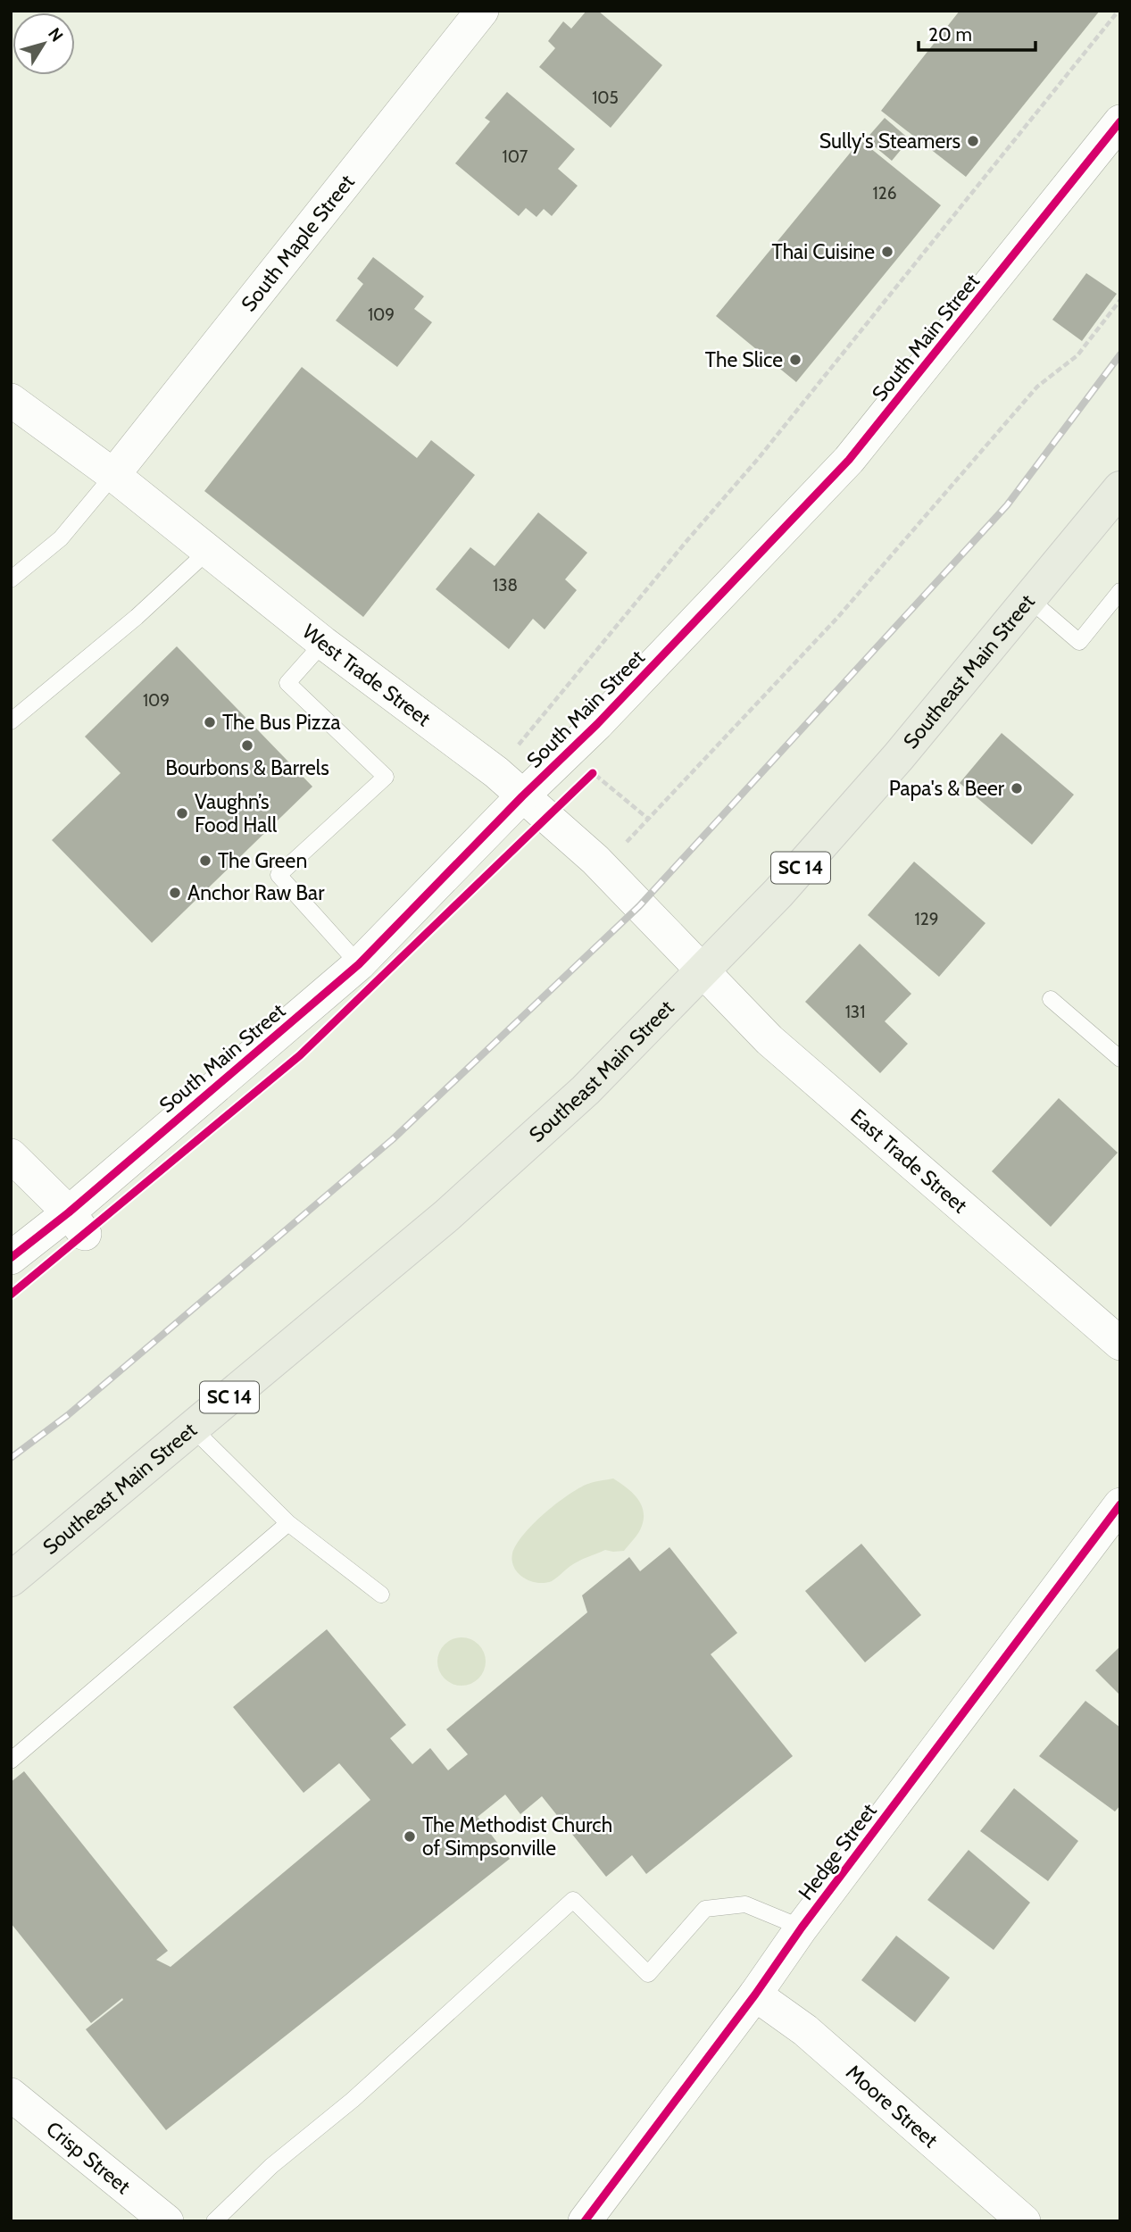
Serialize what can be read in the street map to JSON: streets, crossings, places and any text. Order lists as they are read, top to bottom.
{
  "streets": {
    "main road": ["Southeast Main Street", "SC 14"],
    "street": [
      "South Maple Street",
      "South Main Street",
      "West Trade Street",
      "East Trade Street",
      "Hedge Street",
      "Moore Street",
      "Crisp Street"
    ]
  },
  "crossings": [
    ["South Maple Street", "West Trade Street"],
    ["South Main Street", "West Trade Street"],
    ["Southeast Main Street", "West Trade Street"],
    ["Southeast Main Street", "East Trade Street"],
    ["West Trade Street", "East Trade Street"],
    ["Hedge Street", "Moore Street"]
  ],
  "places": [
    "Sully's Steamers",
    "Thai Cuisine",
    "The Slice",
    "The Bus Pizza",
    "Bourbons & Barrels",
    "Papa's & Beer",
    "Vaughn’s Food Hall",
    "The Green",
    "Anchor Raw Bar",
    "The Methodist Church of Simpsonville"
  ],
  "house_numbers": [
    "105",
    "107",
    "126",
    "109",
    "138",
    "109",
    "129",
    "131"
  ],
  "scale_bar": "20 m",
  "north": "top right"
}
